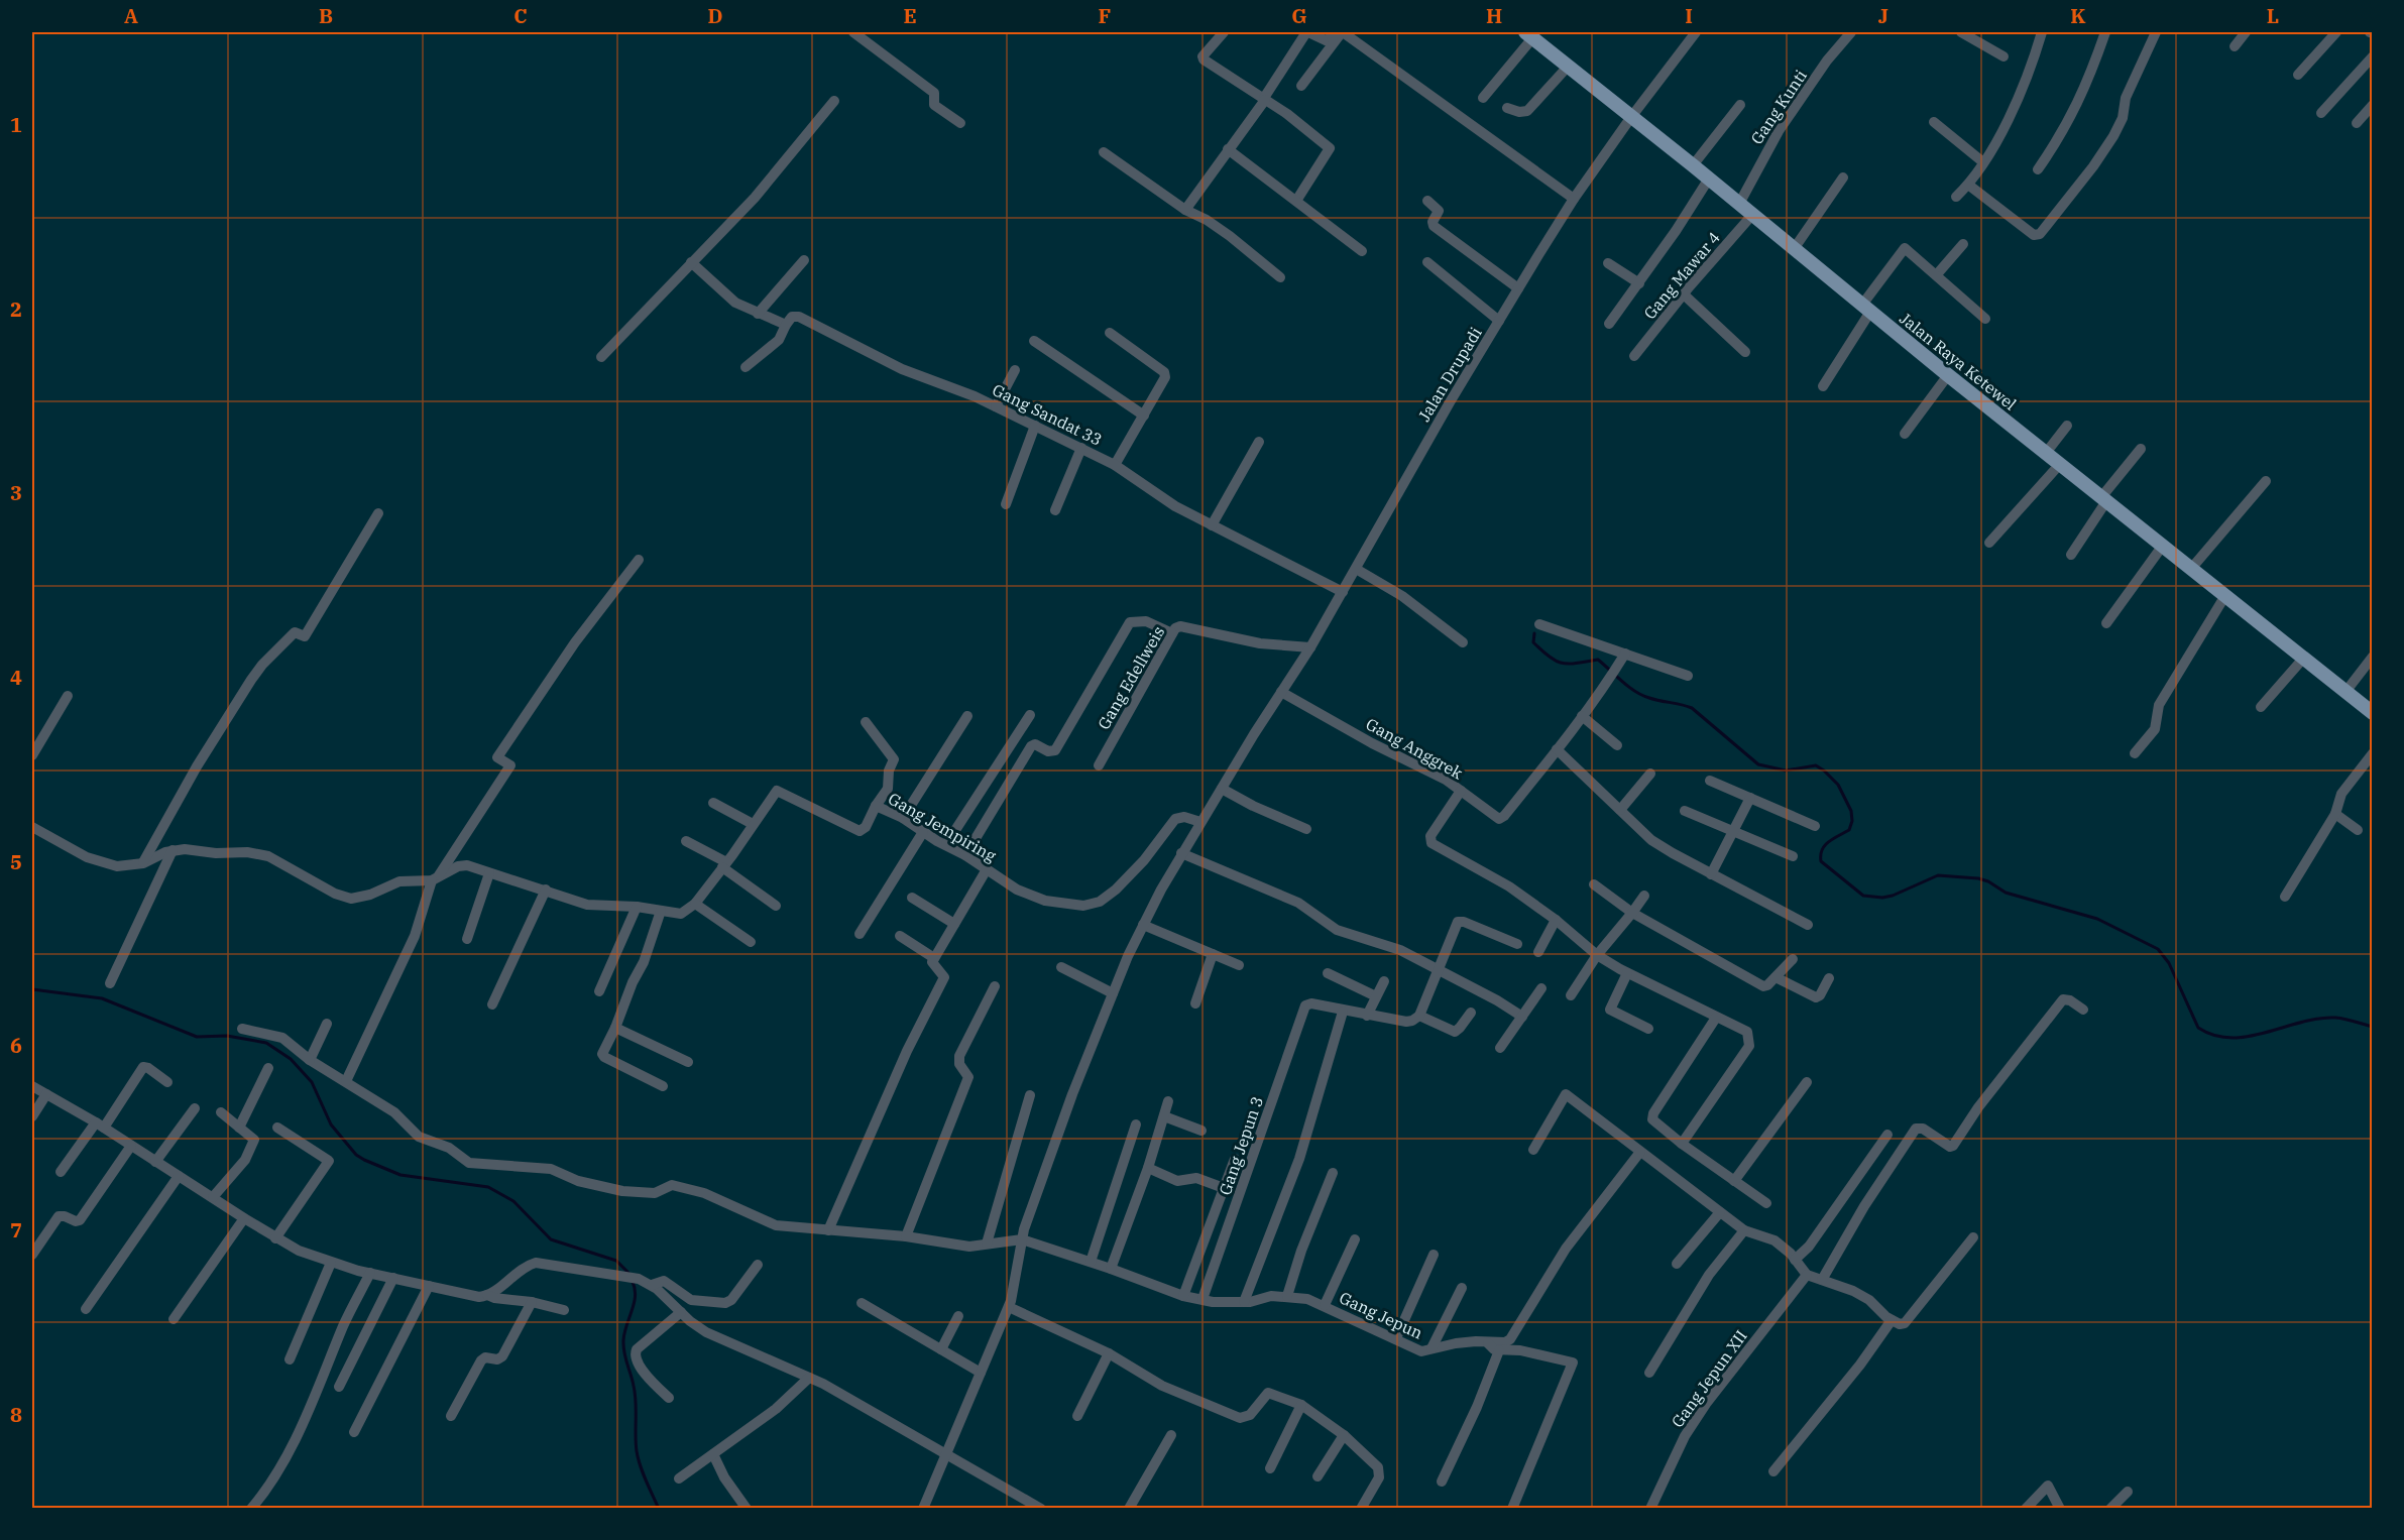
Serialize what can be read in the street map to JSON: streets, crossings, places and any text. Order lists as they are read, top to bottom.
{
  "streets": {
    "main road": ["Jalan Raya Ketewel"],
    "street": [
      "Gang Kunti",
      "Gang Mawar 4",
      "Jalan Drupadi",
      "Gang Sandat 33",
      "Gang Edellweis",
      "Gang Anggrek",
      "Gang Jempiring",
      "Gang Jepun 3",
      "Gang Jepun",
      "Gang Jepun XII"
    ]
  },
  "crossings": [
    ["Gang Kunti", "Jalan Raya Ketewel"],
    ["Gang Mawar 4", "Jalan Raya Ketewel"],
    ["Jalan Raya Ketewel", "Jalan Drupadi"],
    ["Jalan Drupadi", "Gang Sandat 33"],
    ["Jalan Drupadi", "Gang Edellweis"],
    ["Jalan Drupadi", "Gang Anggrek"],
    ["Jalan Drupadi", "Gang Jempiring"],
    ["Jalan Drupadi", "Gang Jepun"],
    ["Gang Jepun 3", "Gang Jepun"]
  ],
  "grid": {
    "columns": [
      "A",
      "B",
      "C",
      "D",
      "E",
      "F",
      "G",
      "H",
      "I",
      "J",
      "K",
      "L"
    ],
    "rows": [
      "1",
      "2",
      "3",
      "4",
      "5",
      "6",
      "7",
      "8"
    ]
  }
}
